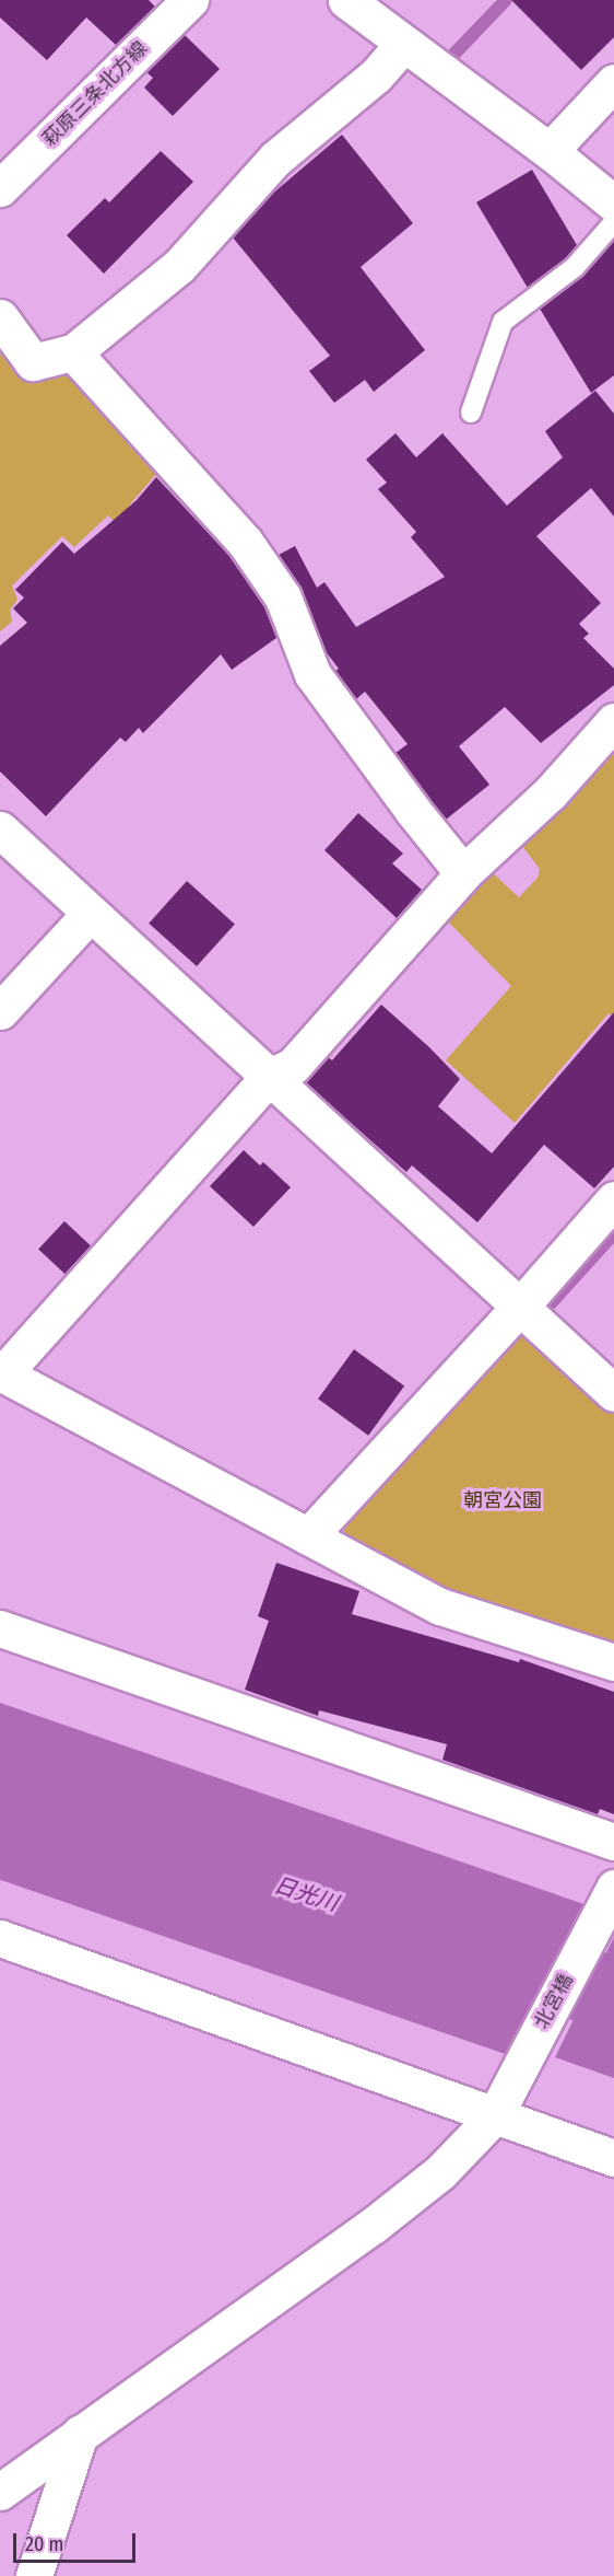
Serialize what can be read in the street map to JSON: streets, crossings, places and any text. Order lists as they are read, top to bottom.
{
  "streets": {
    "street": ["萩原三条北方線", "北宮橋"]
  },
  "water": ["日光川"],
  "parks": ["朝宮公園"],
  "scale_bar": "20 m"
}
